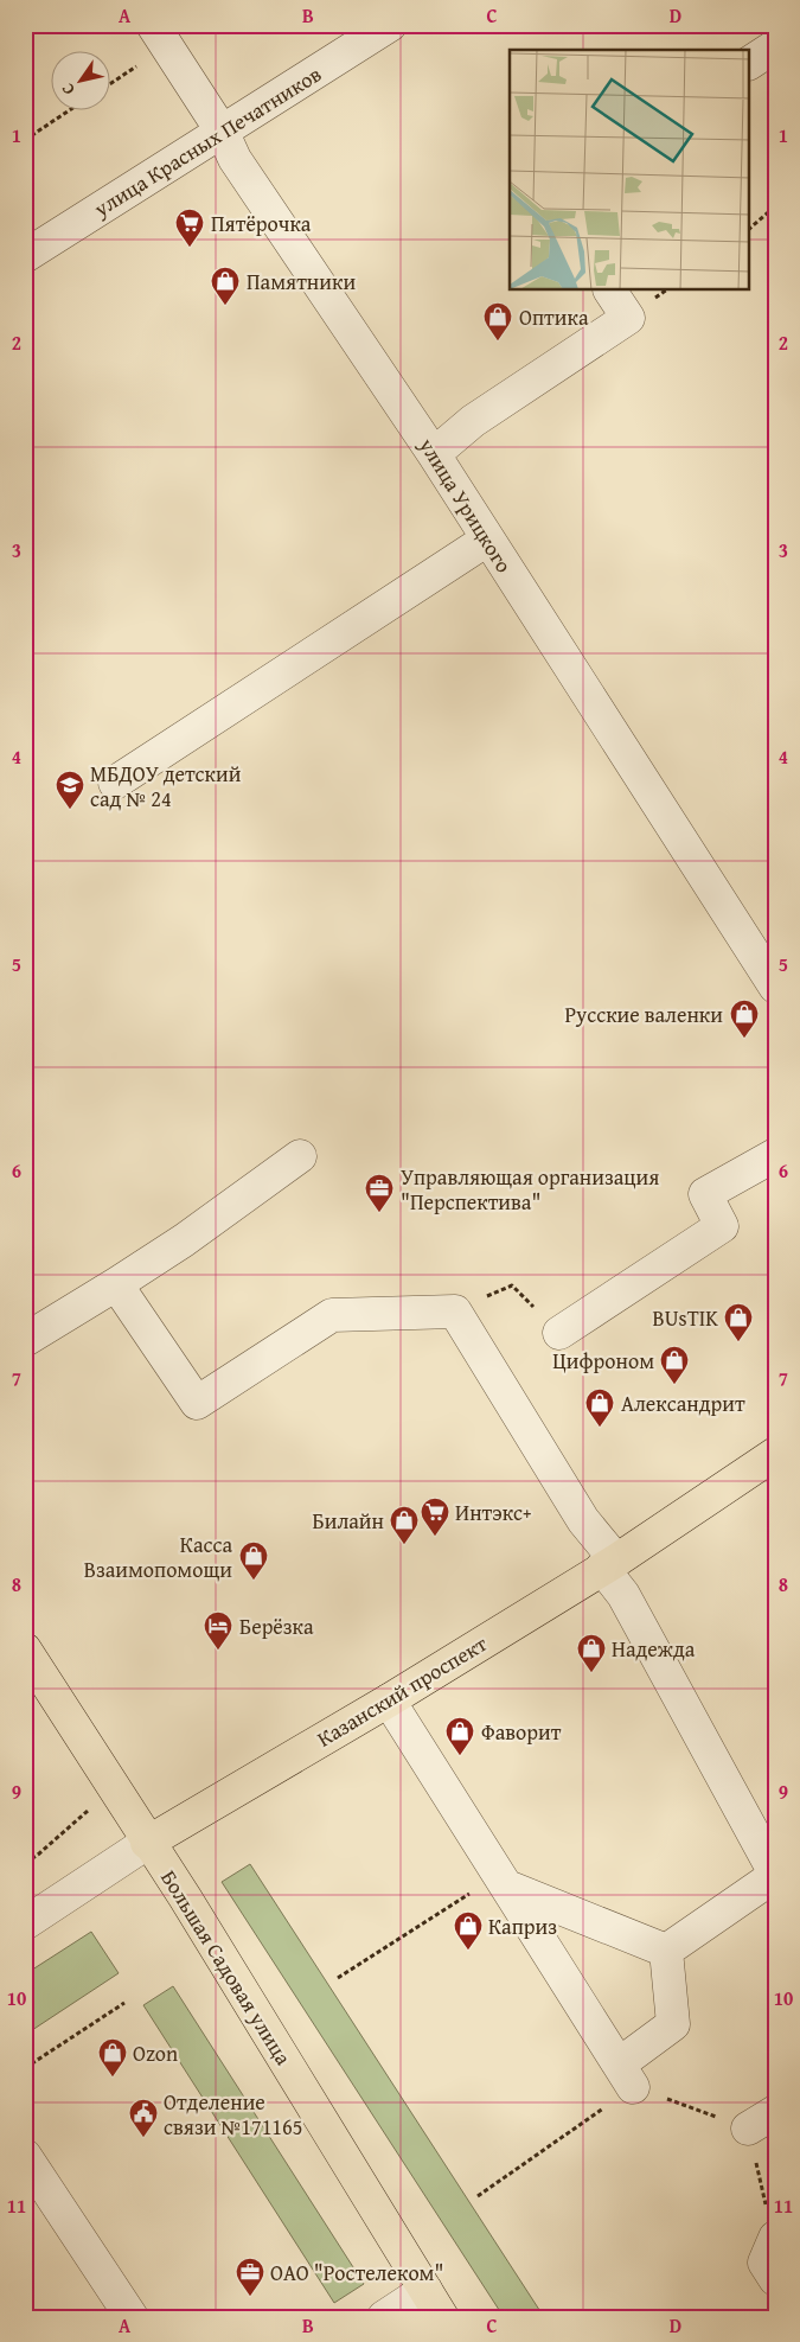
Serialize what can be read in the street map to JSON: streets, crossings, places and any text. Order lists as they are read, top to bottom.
{
  "streets": {
    "main road": ["Казанский проспект", "Большая Садовая улица"],
    "street": ["улица Красных Печатников", "улица Урицкого"]
  },
  "crossings": [
    ["улица Красных Печатников", "улица Урицкого"],
    ["Казанский проспект", "Большая Садовая улица"]
  ],
  "places": {
    "supermarket": ["Пятёрочка", "Интэкс+"],
    "shop": [
      "Памятники",
      "Оптика",
      "Русские валенки",
      "BUsTIK",
      "Цифроном",
      "Александрит",
      "Билайн",
      "Касса Взаимопомощи",
      "Надежда",
      "Фаворит",
      "Каприз",
      "Ozon"
    ],
    "school or university": ["МБДОУ детский сад № 24"],
    "office": ["Управляющая организация \"Перспектива\"", "ОАО \"Ростелеком\""],
    "hotel": ["Берёзка"],
    "public building": ["Отделение связи №171165"]
  },
  "north": "bottom left",
  "grid": {
    "columns": [
      "A",
      "B",
      "C",
      "D"
    ],
    "rows": [
      "1",
      "2",
      "3",
      "4",
      "5",
      "6",
      "7",
      "8",
      "9",
      "10",
      "11"
    ]
  }
}
